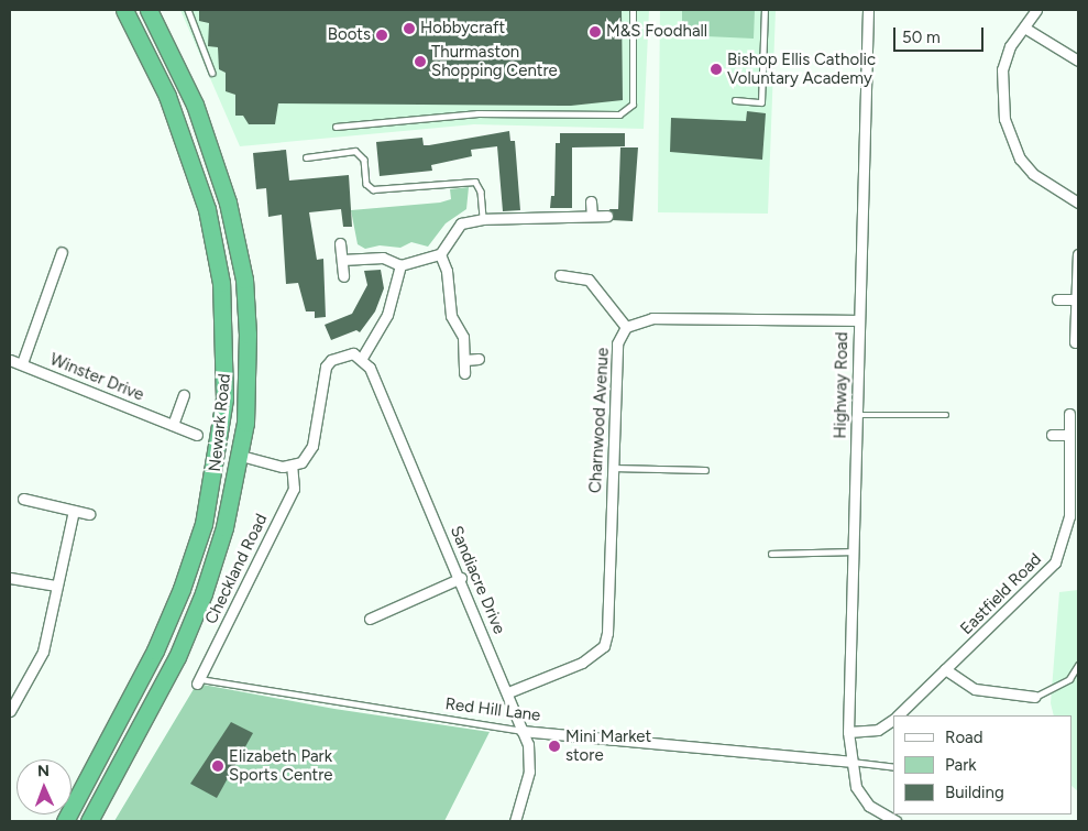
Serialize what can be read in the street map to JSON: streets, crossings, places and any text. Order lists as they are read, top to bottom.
{
  "streets": {
    "highway": ["Newark Road"],
    "street": [
      "Winster Drive",
      "Highway Road",
      "Charnwood Avenue",
      "Checkland Road",
      "Sandiacre Drive",
      "Eastfield Road",
      "Red Hill Lane"
    ]
  },
  "crossings": [
    ["Highway Road", "Charnwood Avenue"],
    ["Highway Road", "Eastfield Road"],
    ["Highway Road", "Red Hill Lane"],
    ["Charnwood Avenue", "Sandiacre Drive"],
    ["Checkland Road", "Red Hill Lane"],
    ["Sandiacre Drive", "Red Hill Lane"]
  ],
  "places": [
    "Hobbycraft",
    "M&S Foodhall",
    "Boots",
    "Thurmaston Shopping Centre",
    "Bishop Ellis Catholic Voluntary Academy",
    "Mini Market store",
    "Elizabeth Park Sports Centre"
  ],
  "legend": ["Road", "Park", "Building"],
  "scale_bar": "50 m",
  "north": "top"
}
